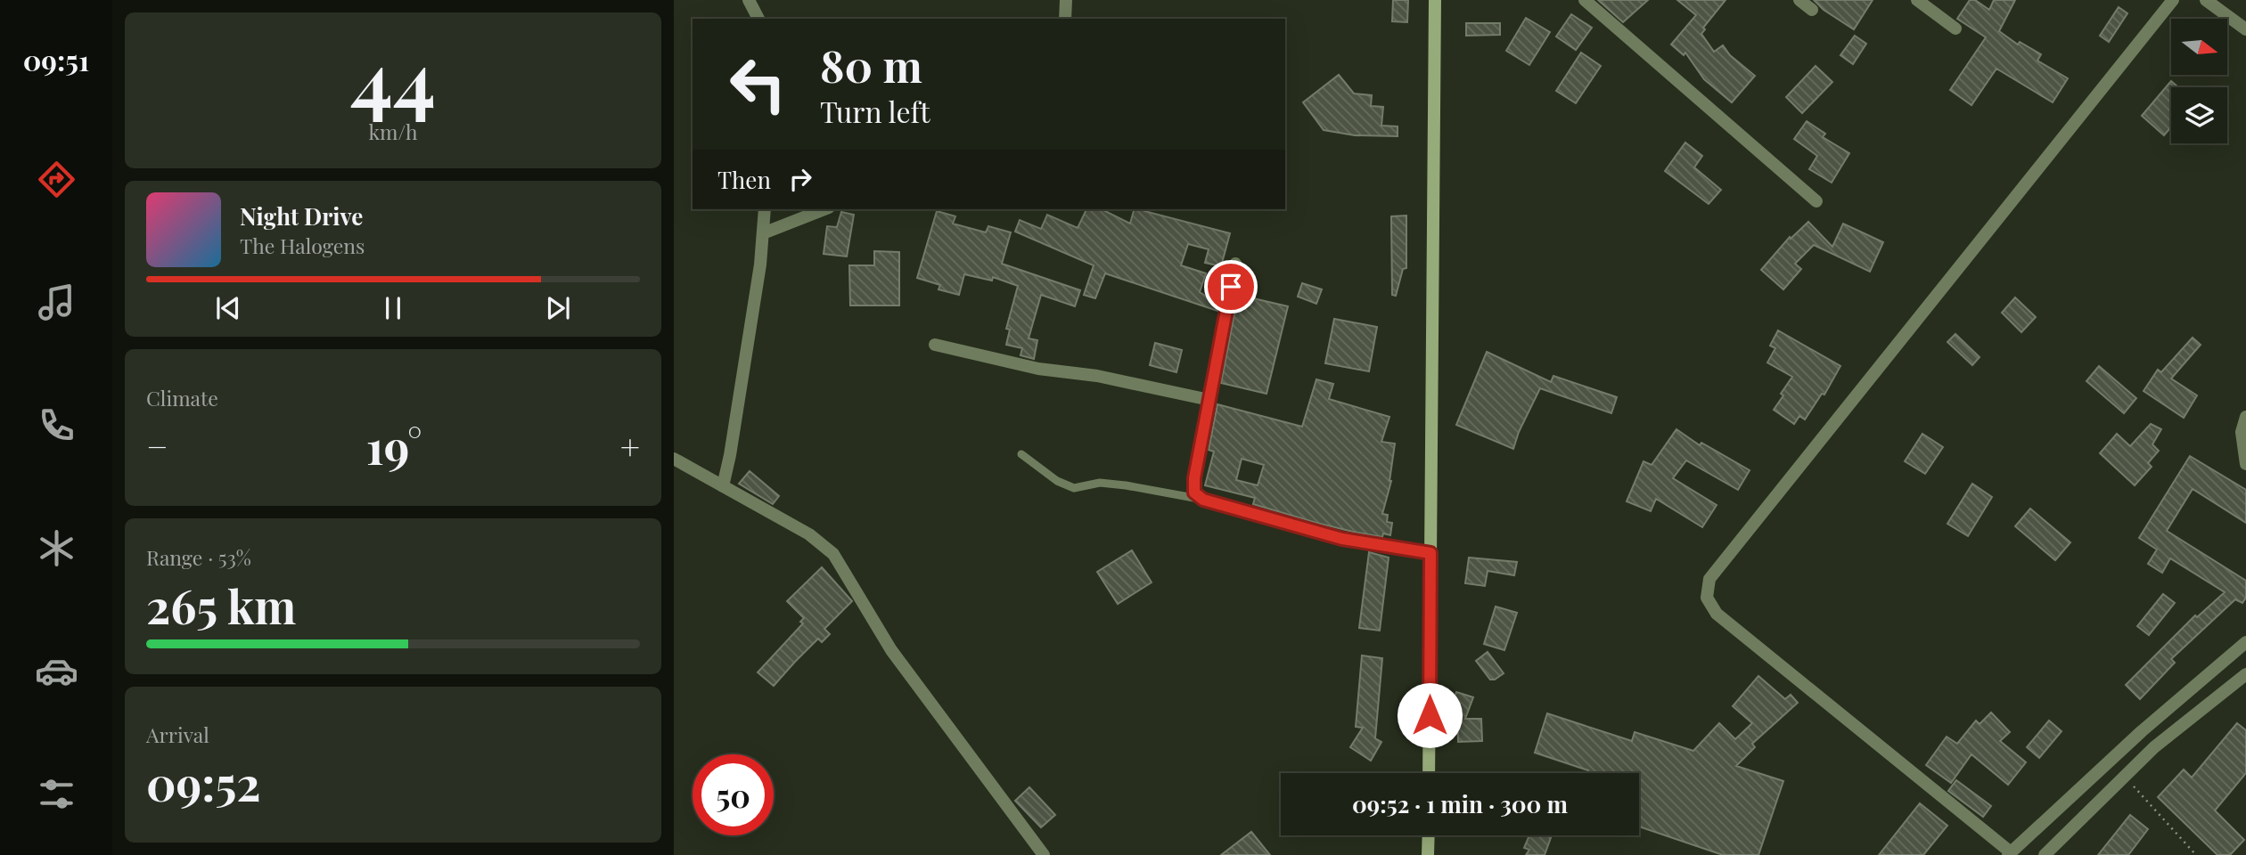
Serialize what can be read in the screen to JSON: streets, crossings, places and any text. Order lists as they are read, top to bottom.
{
  "north": "right",
  "page": {
    "tabs": "09:51",
    "tile": [
      ["44", "km/h"],
      "Climate",
      ["Range · 53%", "265 km"],
      ["Arrival", "09:52"]
    ],
    "turn": ["80 m", "Turn left"],
    "then": "Then",
    "song": ["Night Drive", "The Halogens"],
    "heat": ["−", "19°", "+"],
    "limit": "50",
    "trip": "09:52 · 1 min · 300 m"
  }
}
